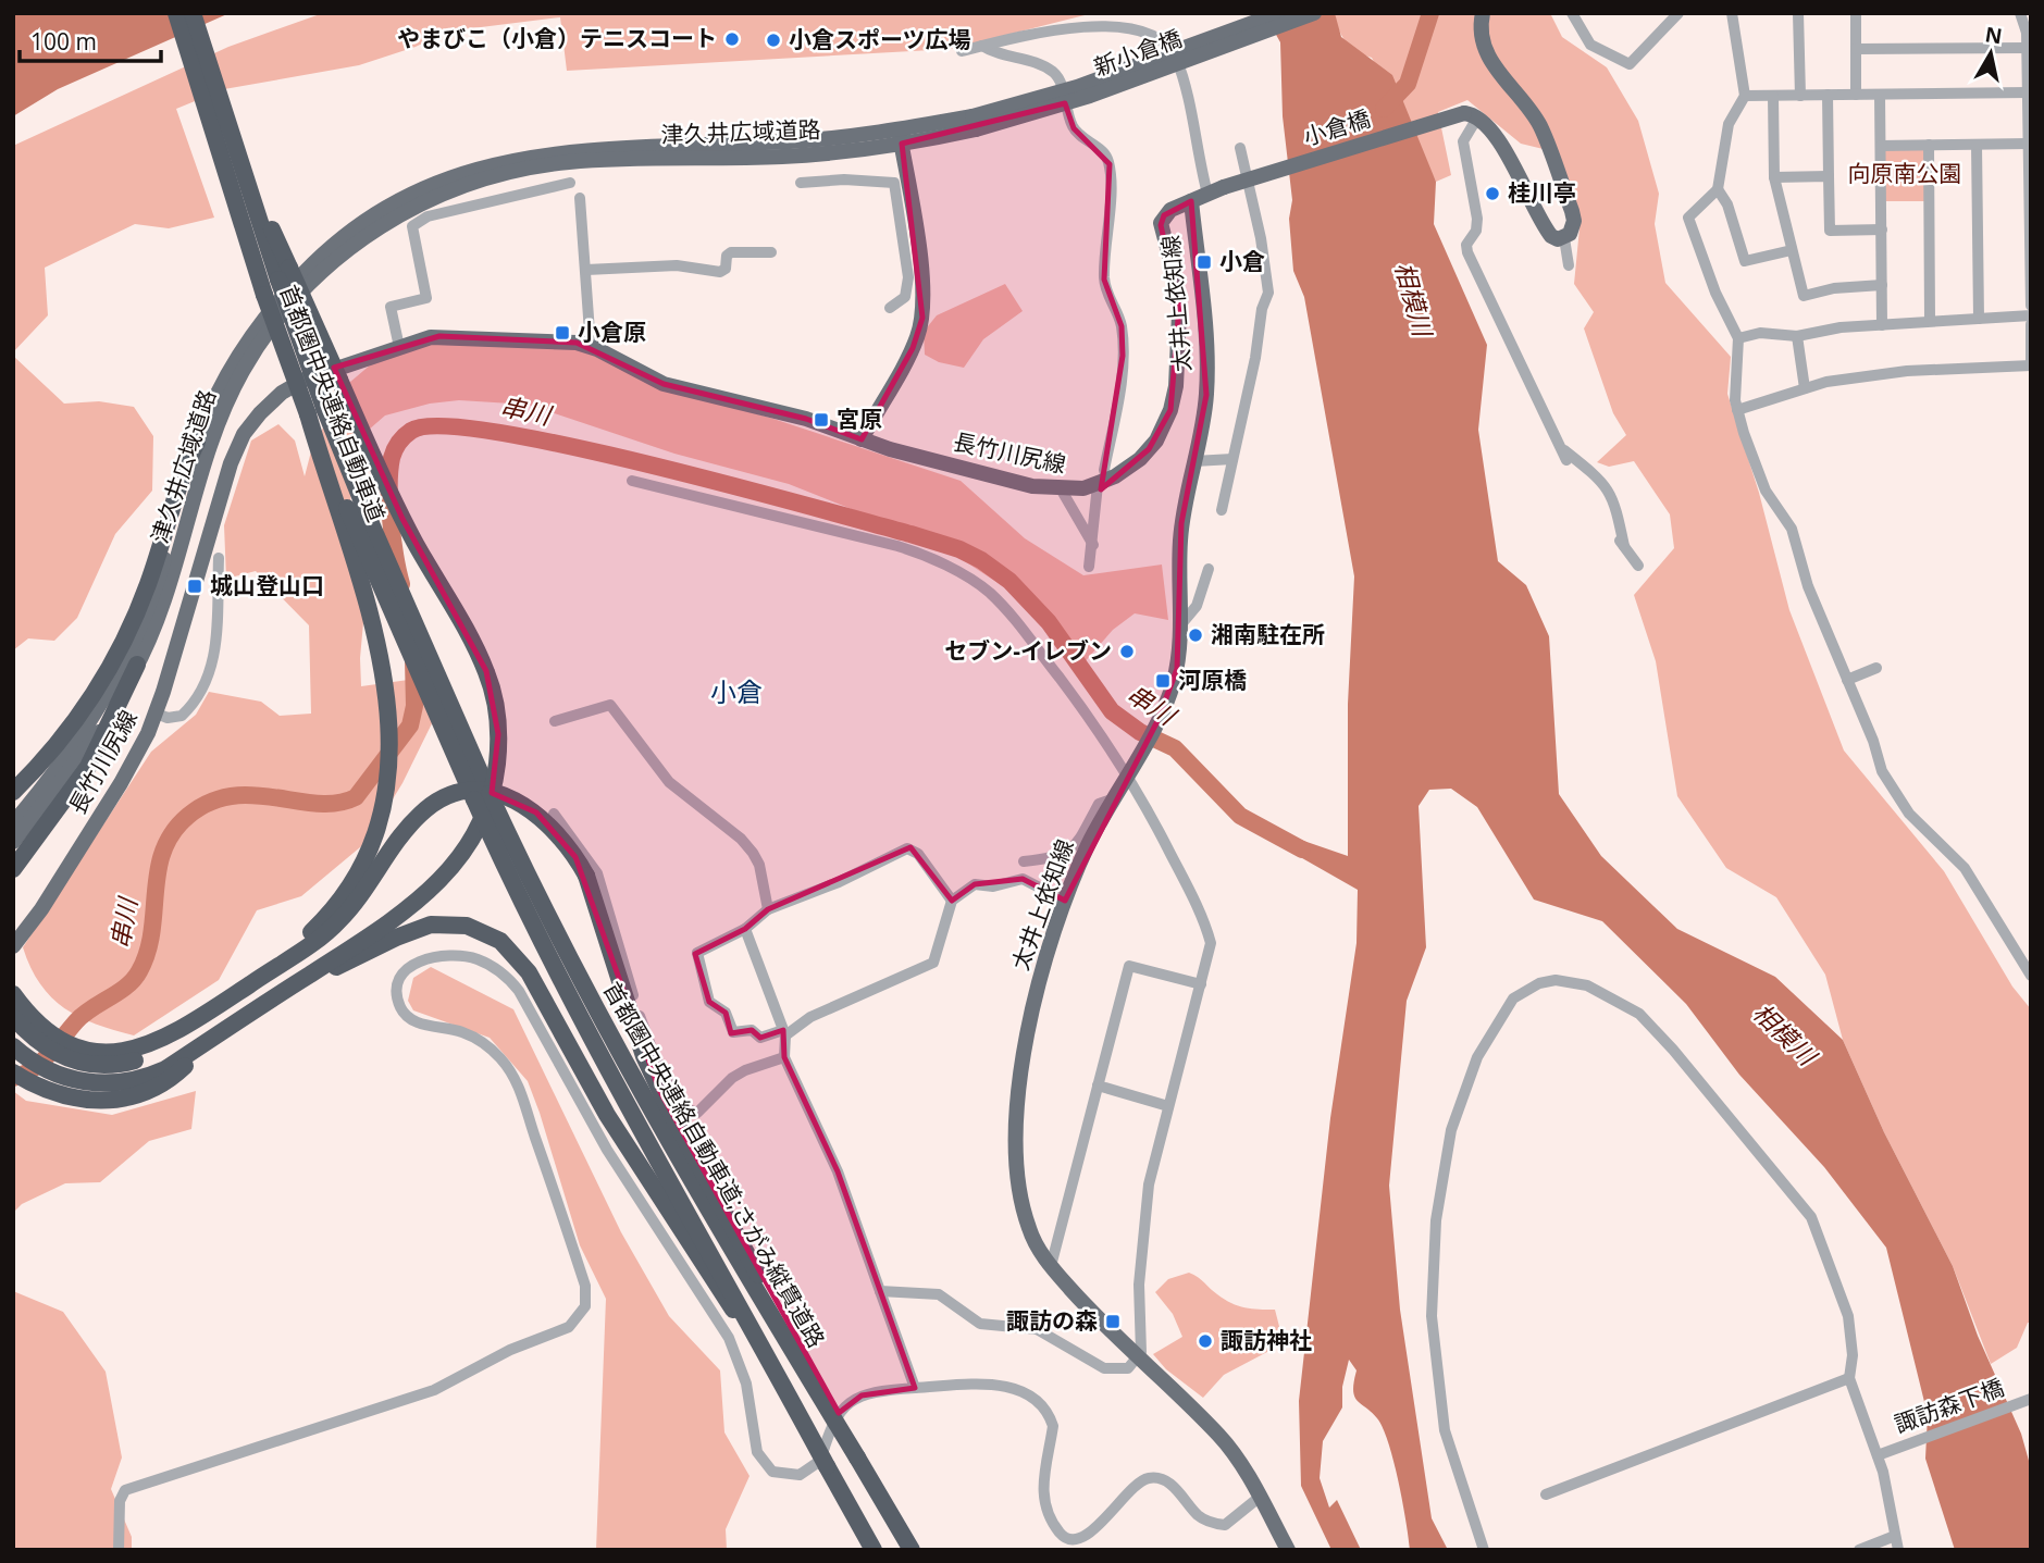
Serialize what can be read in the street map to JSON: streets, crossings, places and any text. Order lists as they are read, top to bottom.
{
  "streets": {
    "highway": ["首都圏中央連絡自動車道", "首都圏中央連絡自動車道;さがみ縦貫道路"],
    "main road": [
      "新小倉橋",
      "小倉橋",
      "津久井広域道路",
      "太井上依知線",
      "長竹川尻線"
    ],
    "street": ["諏訪森下橋"]
  },
  "crossings": [
    ["新小倉橋", "津久井広域道路"],
    ["小倉橋", "長竹川尻線"],
    ["太井上依知線", "長竹川尻線"],
    ["首都圏中央連絡自動車道", "首都圏中央連絡自動車道;さがみ縦貫道路"]
  ],
  "districts": ["小倉"],
  "water": ["相模川", "串川"],
  "parks": ["向原南公園"],
  "places": {
    "other": [
      "やまびこ（小倉）テニスコート",
      "小倉スポーツ広場",
      "桂川亭",
      "湘南駐在所",
      "セブン-イレブン",
      "諏訪神社"
    ],
    "transit": [
      "小倉",
      "小倉原",
      "宮原",
      "城山登山口",
      "河原橋",
      "諏訪の森"
    ]
  },
  "scale_bar": "100 m",
  "north": "top"
}
